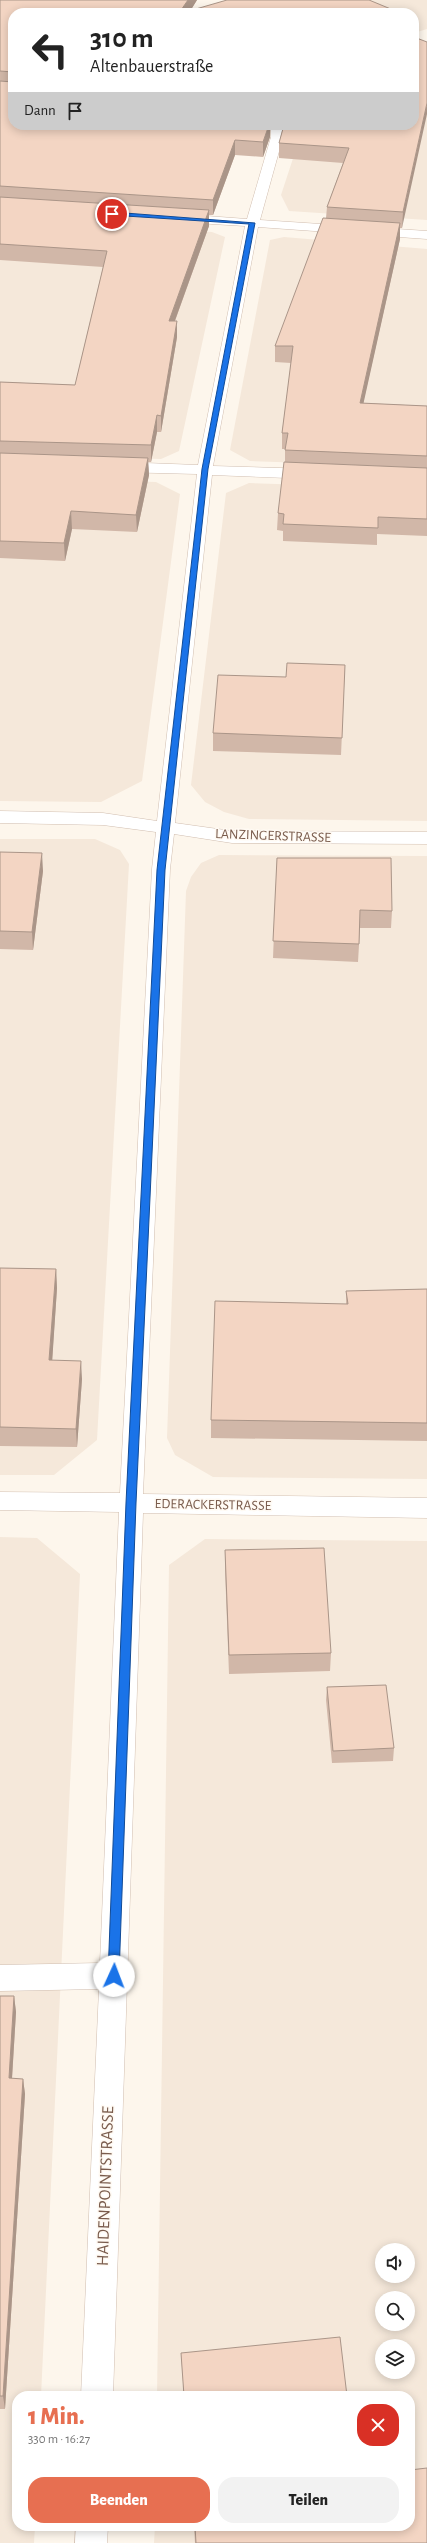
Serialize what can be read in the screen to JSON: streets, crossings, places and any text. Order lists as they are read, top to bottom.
{
  "streets": {
    "street": ["LANZINGERSTRASSE", "EDERACKERSTRASSE", "HAIDENPOINTSTRASSE"]
  },
  "crossings": [
    ["LANZINGERSTRASSE", "HAIDENPOINTSTRASSE"],
    ["EDERACKERSTRASSE", "HAIDENPOINTSTRASSE"]
  ],
  "page": {
    "turn": ["310 m", "Altenbauerstraße"],
    "then": "Dann",
    "heading": ["1 Min.", "330 m · 16:27"],
    "buttons": ["Beenden", "Teilen"]
  }
}
